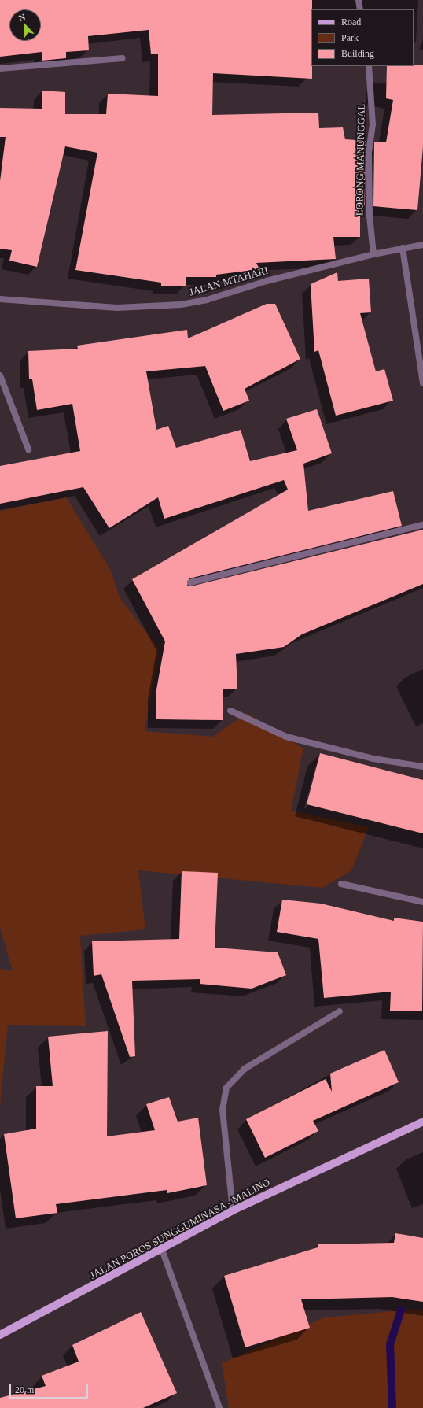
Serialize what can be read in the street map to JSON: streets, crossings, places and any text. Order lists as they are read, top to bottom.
{
  "streets": {
    "main road": ["JALAN POROS SUNGGUMINASA - MALINO"],
    "street": ["LORONG MANUNGGAL", "JALAN MTAHARI"]
  },
  "crossings": [
    ["LORONG MANUNGGAL", "JALAN MTAHARI"]
  ],
  "legend": ["Road", "Park", "Building"],
  "scale_bar": "20 m",
  "north": "top"
}
